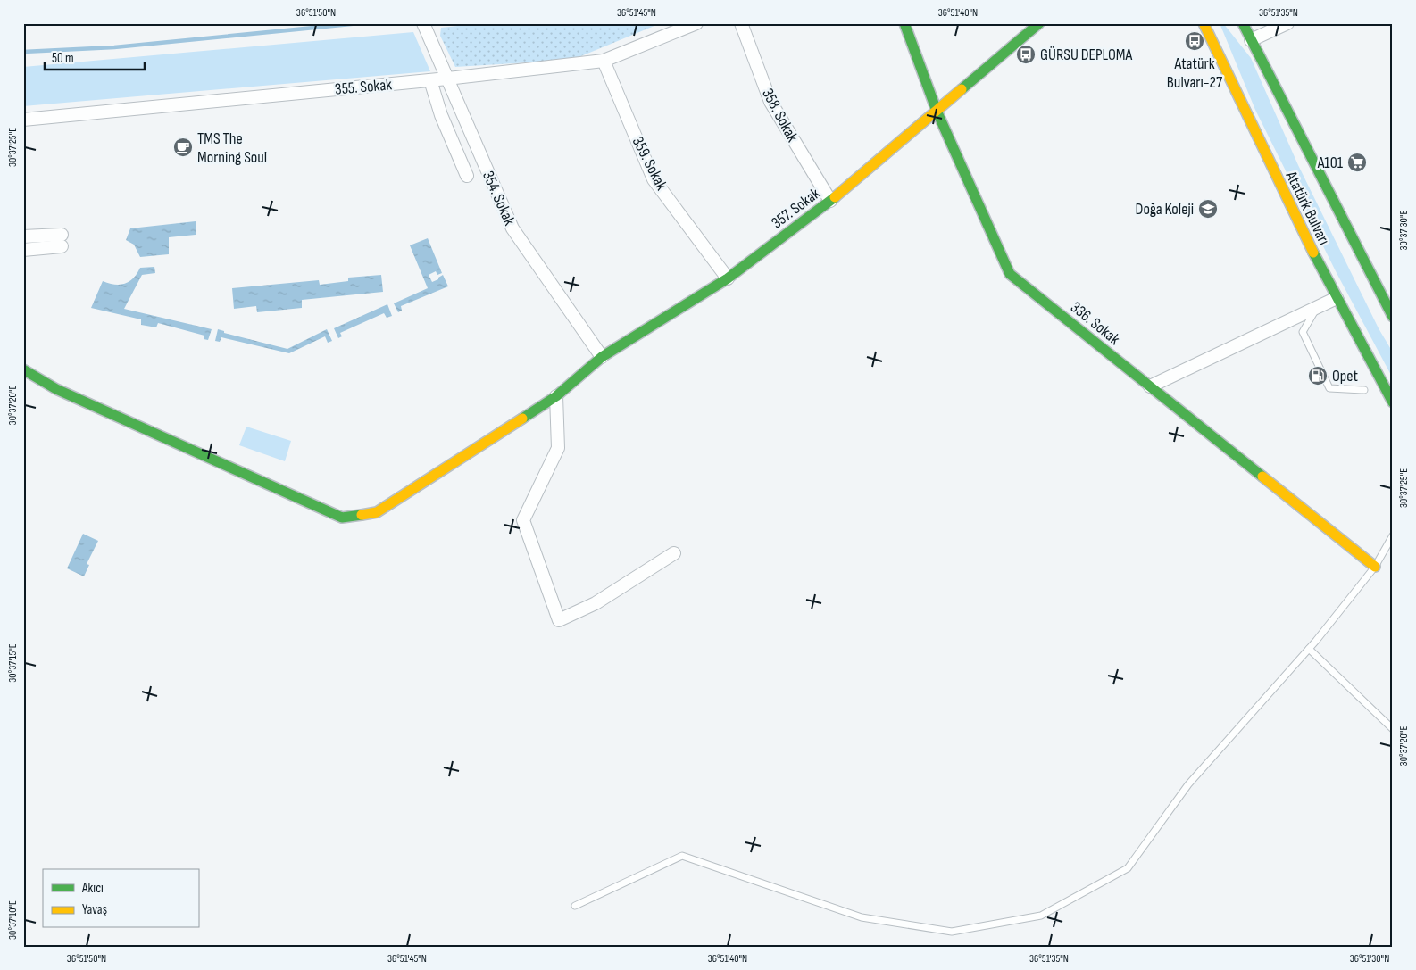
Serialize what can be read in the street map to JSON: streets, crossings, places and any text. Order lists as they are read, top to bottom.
{
  "streets": {
    "street": [
      "355. Sokak",
      "358. Sokak",
      "359. Sokak",
      "354. Sokak",
      "357. Sokak",
      "Atatürk Bulvarı",
      "336. Sokak"
    ]
  },
  "crossings": [
    ["355. Sokak", "359. Sokak"],
    ["355. Sokak", "354. Sokak"],
    ["358. Sokak", "357. Sokak"],
    ["359. Sokak", "357. Sokak"],
    ["354. Sokak", "357. Sokak"],
    ["357. Sokak", "336. Sokak"]
  ],
  "places": {
    "bus stop": ["Atatürk Bulvarı-27", "GÜRSU DEPLOMA"],
    "cafe": ["TMS The Morning Soul"],
    "supermarket": ["A101"],
    "school or university": ["Doğa Koleji"],
    "fuel station": ["Opet"]
  },
  "legend": ["Akıcı", "Yavaş"],
  "scale_bar": "50 m",
  "coordinates": [
    "36°51'50\"N",
    "36°51'45\"N",
    "36°51'40\"N",
    "36°51'35\"N",
    "30°37'25\"E",
    "30°37'30\"E",
    "30°37'20\"E",
    "30°37'15\"E",
    "30°37'10\"E",
    "36°51'30\"N"
  ]
}
